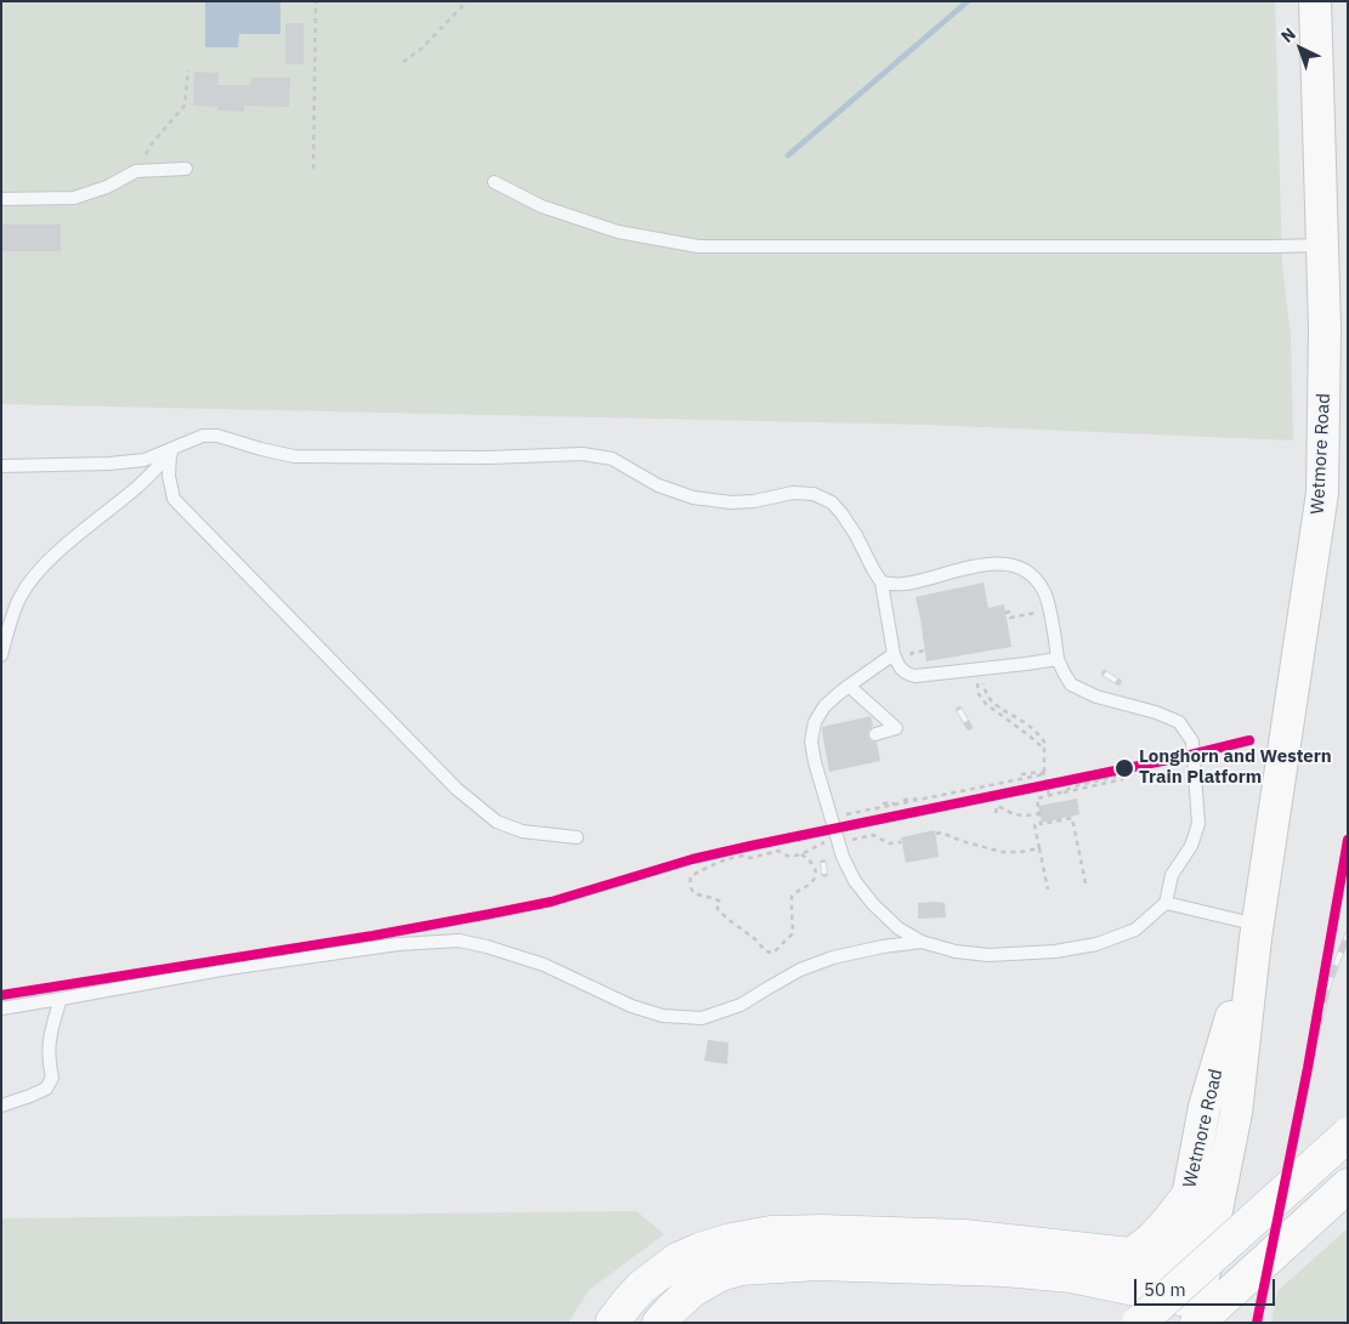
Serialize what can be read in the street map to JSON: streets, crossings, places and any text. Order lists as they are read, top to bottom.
{
  "streets": {
    "main road": ["Wetmore Road"]
  },
  "places": ["Longhorn and Western Train Platform"],
  "scale_bar": "50 m",
  "north": "top left"
}
